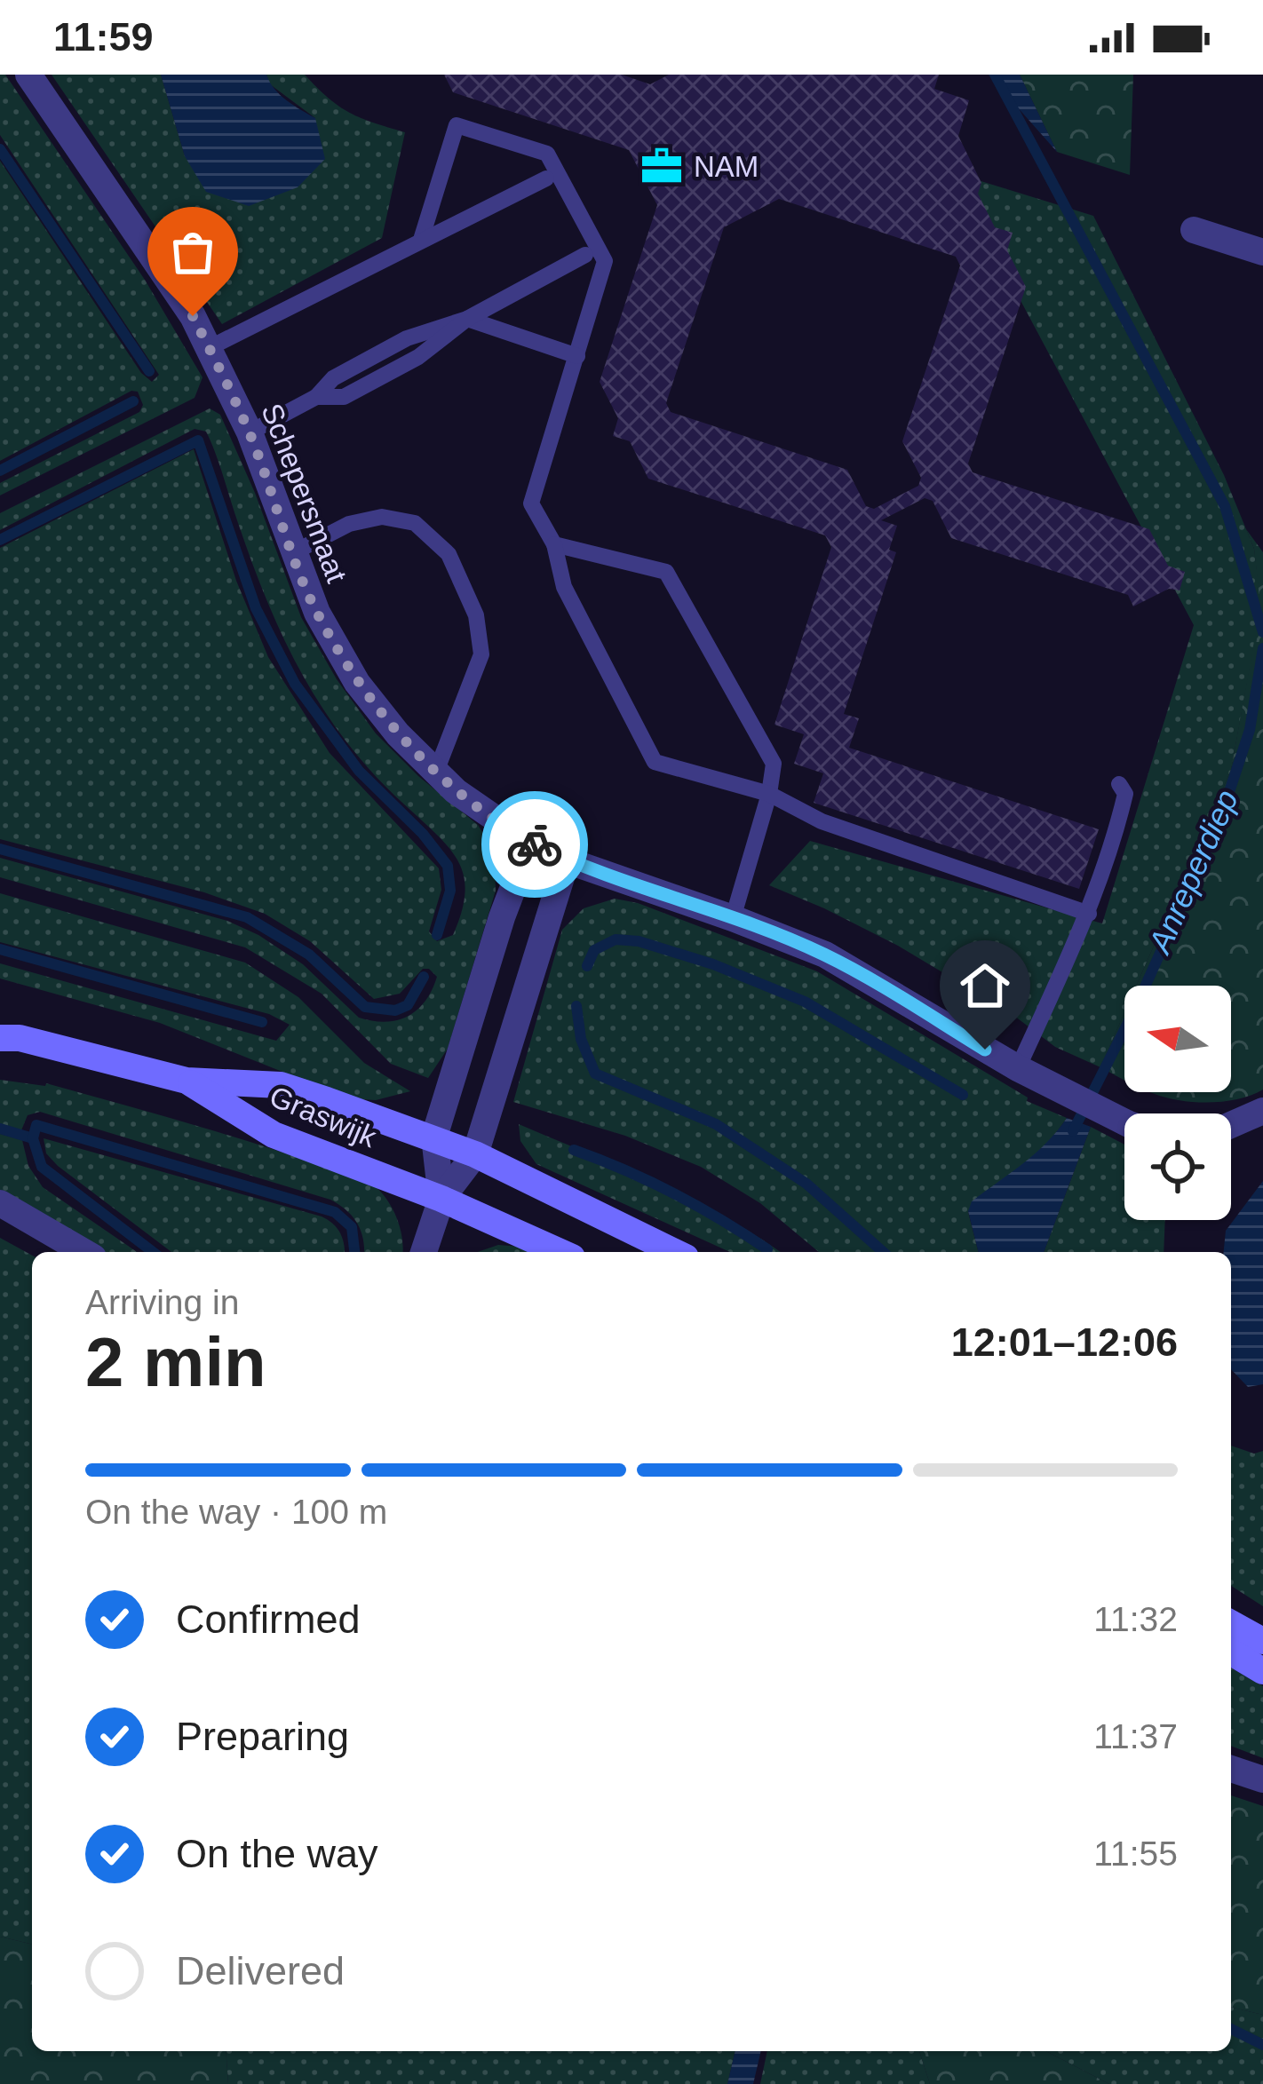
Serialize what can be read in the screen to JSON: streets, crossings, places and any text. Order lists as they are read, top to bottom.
{
  "streets": {
    "main road": ["Graswijk"],
    "street": ["Schepersmaat"]
  },
  "water": ["Anreperdiep"],
  "places": {
    "office": ["NAM"]
  },
  "north": "left",
  "page": {
    "status": "11:59",
    "heading": ["2 min", "Arriving in", "12:01–12:06"],
    "bar": "On the way · 100 m",
    "list": [
      ["Confirmed", "11:32"],
      ["Preparing", "11:37"],
      ["On the way", "11:55"],
      "Delivered"
    ]
  }
}
